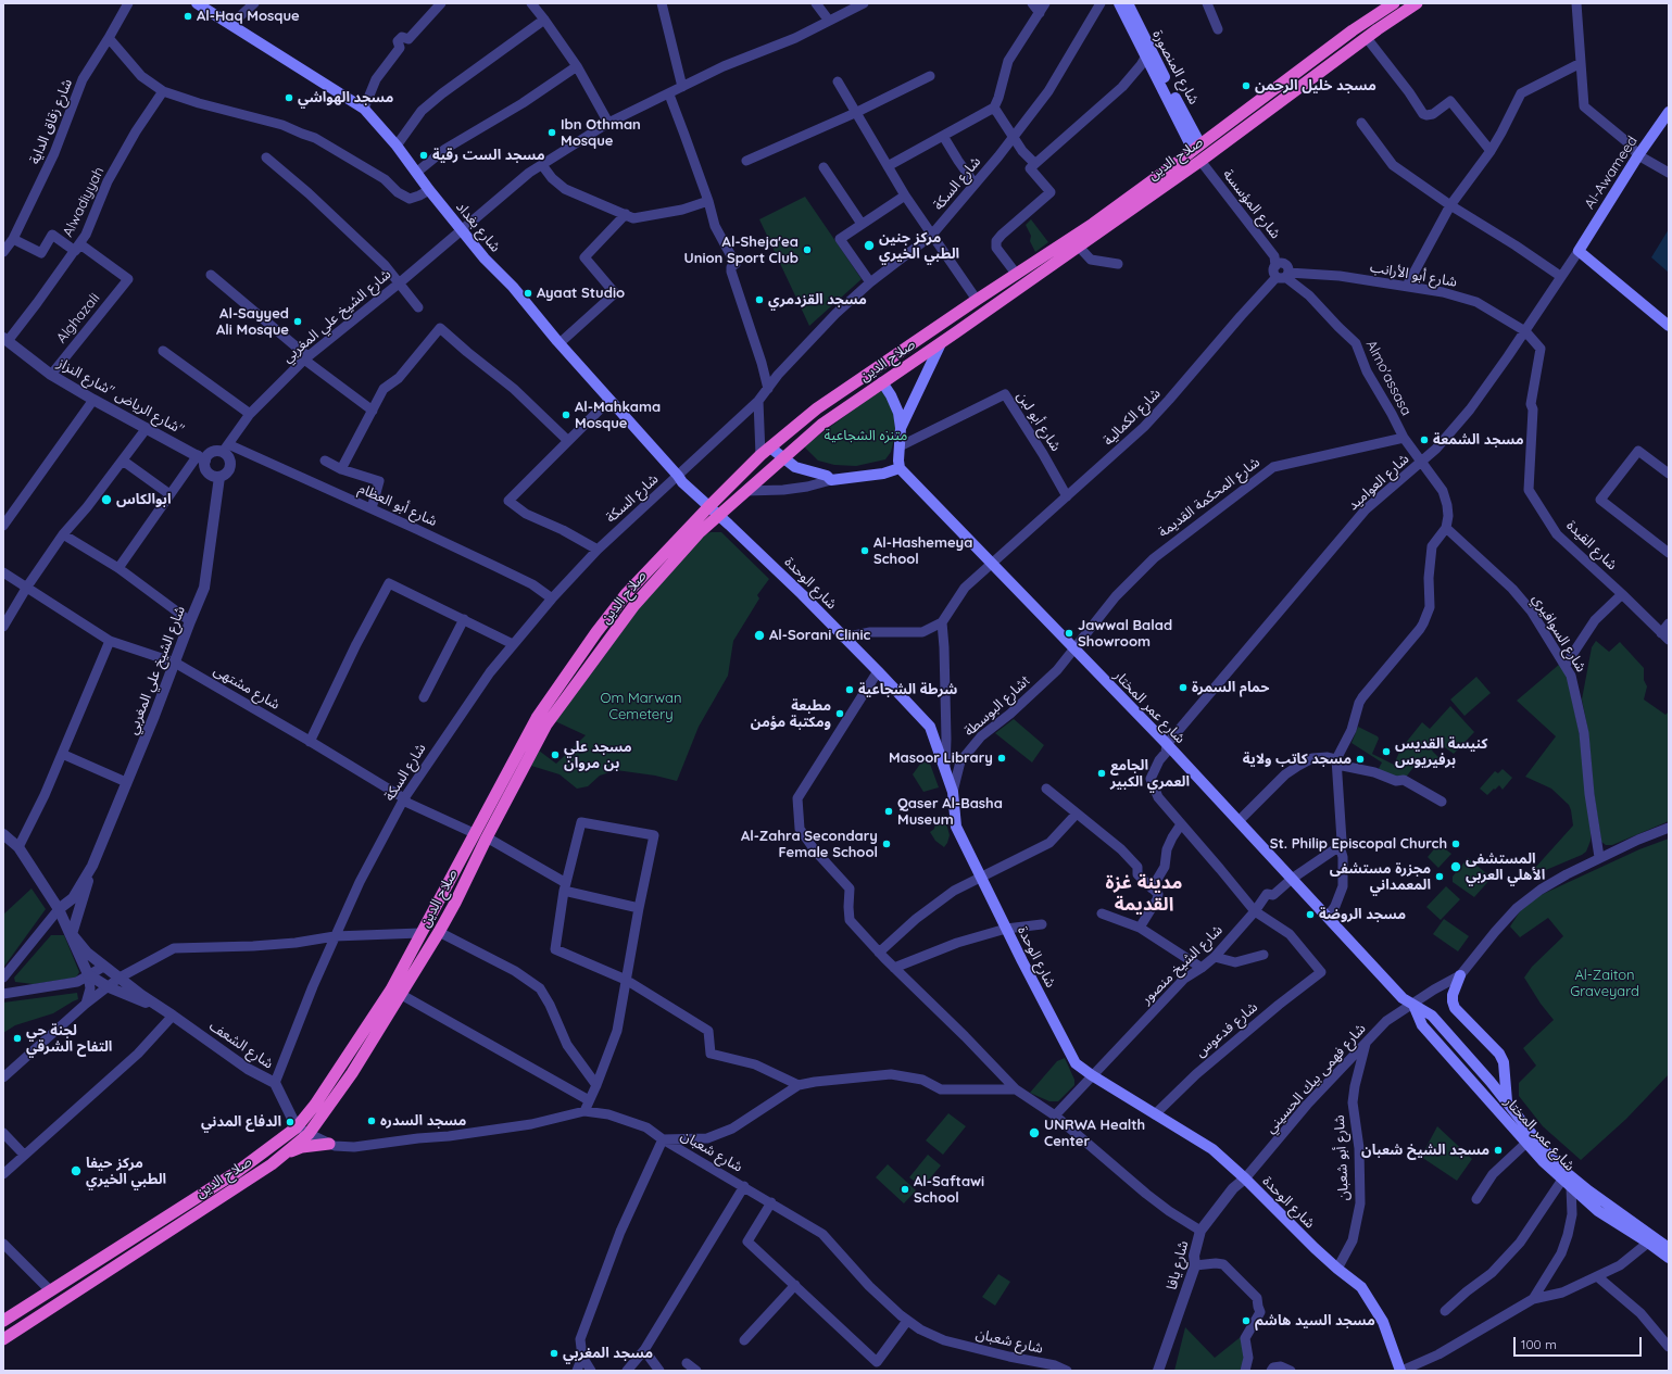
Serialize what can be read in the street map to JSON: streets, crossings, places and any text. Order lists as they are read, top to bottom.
{
  "streets": {
    "highway": ["صلاح الدين"],
    "main road": [
      "شارع المنصورة",
      "Al-Awameed",
      "شارع بغداد",
      "شارع الوحدة",
      "شارع عمر المختار"
    ],
    "street": [
      "شارع زقاق الداية",
      "شارع السكة",
      "Alwadiyyah",
      "شارع المؤسسة",
      "شارع أبو الأرانب",
      "شارع الشيخ علي المغربي",
      "Alghazali",
      "Almo'assasa",
      "شارع الرياض \"شارع النزاز\"",
      "شارع الكمالية",
      "شارع أبو لبن",
      "شارع العواميد",
      "شارع المحكمة القديمة",
      "شارع أبو العظام",
      "شارع القيدة",
      "شارع السوافيري",
      "شارع مشتهى",
      "شارع البوسطةt",
      "شارع الشيخ منصور",
      "شارع فدعوس",
      "شارع الشعف",
      "شارع فهمى بيك الحسيني",
      "شارع شعبان",
      "شارع أبو شعبان",
      "شارع يافا"
    ]
  },
  "crossings": [
    ["شارع المنصورة", "صلاح الدين"],
    ["صلاح الدين", "شارع المؤسسة"],
    ["صلاح الدين", "شارع بغداد"],
    ["صلاح الدين", "شارع الوحدة"],
    ["صلاح الدين", "شارع مشتهى"],
    ["صلاح الدين", "شارع الشعف"],
    ["صلاح الدين", "شارع شعبان"],
    ["Al-Awameed", "شارع العواميد"],
    ["شارع السكة", "شارع بغداد"],
    ["شارع السكة", "شارع أبو العظام"],
    ["شارع السكة", "شارع مشتهى"],
    ["شارع السكة", "شارع الشعف"],
    ["Alwadiyyah", "Alghazali"],
    ["Alwadiyyah", "شارع الرياض \"شارع النزاز\""],
    ["شارع المؤسسة", "شارع أبو الأرانب"],
    ["شارع المؤسسة", "Almo'assasa"],
    ["شارع المؤسسة", "شارع الكمالية"],
    ["شارع بغداد", "شارع الشيخ علي المغربي"],
    ["شارع بغداد", "شارع الوحدة"],
    ["شارع أبو الأرانب", "Almo'assasa"],
    ["شارع أبو الأرانب", "شارع الكمالية"],
    ["شارع أبو الأرانب", "شارع العواميد"],
    ["شارع أبو الأرانب", "شارع القيدة"],
    ["شارع الشيخ علي المغربي", "شارع أبو العظام"],
    ["شارع الشيخ علي المغربي", "شارع مشتهى"],
    ["Alghazali", "شارع الرياض \"شارع النزاز\""],
    ["Almo'assasa", "شارع الكمالية"],
    ["Almo'assasa", "شارع العواميد"],
    ["Almo'assasa", "شارع المحكمة القديمة"],
    ["شارع الكمالية", "شارع أبو لبن"],
    ["شارع الكمالية", "شارع عمر المختار"],
    ["شارع العواميد", "شارع القيدة"],
    ["شارع العواميد", "شارع عمر المختار"],
    ["شارع العواميد", "شارع الشيخ منصور"],
    ["شارع العواميد", "شارع فدعوس"],
    ["شارع المحكمة القديمة", "شارع البوسطةt"],
    ["شارع المحكمة القديمة", "شارع عمر المختار"],
    ["شارع الوحدة", "شارع البوسطةt"],
    ["شارع الوحدة", "شارع الشيخ منصور"],
    ["شارع الوحدة", "شارع فدعوس"],
    ["شارع الوحدة", "شارع فهمى بيك الحسيني"],
    ["شارع الوحدة", "شارع أبو شعبان"],
    ["شارع الوحدة", "شارع يافا"],
    ["شارع البوسطةt", "شارع عمر المختار"],
    ["شارع عمر المختار", "شارع الشيخ منصور"],
    ["شارع عمر المختار", "شارع فهمى بيك الحسيني"],
    ["شارع الشعف", "شارع شعبان"],
    ["شارع فهمى بيك الحسيني", "شارع أبو شعبان"],
    ["شارع فهمى بيك الحسيني", "شارع يافا"]
  ],
  "districts": ["مدينة غزة القديمة"],
  "parks": ["متنزه الشجاعية", "Om Marwan Cemetery", "Al-Zaiton Graveyard"],
  "places": [
    "Al-Haq Mosque",
    "مسجد خليل الرحمن",
    "مسجد الهواشي",
    "Ibn Othman Mosque",
    "مسجد الست رقية",
    "مركز جنين الطبي الخيري",
    "Al-Sheja'ea Union Sport Club",
    "Ayaat Studio",
    "مسجد القزدمري",
    "Al-Sayyed Ali Mosque",
    "Al-Mahkama Mosque",
    "مسجد الشمعة",
    "ابوالكاس",
    "Al-Hashemeya School",
    "Jawwal Balad Showroom",
    "Al-Sorani Clinic",
    "حمام السمرة",
    "شرطة الشجاعية",
    "مطبعة ومكتبة مؤمن",
    "كنيسة القديس برفيريوس",
    "مسجد علي بن مروان",
    "Masoor Library",
    "مسجد كاتب ولاية",
    "الجامع العمري الكبير",
    "Qaser Al-Basha Museum",
    "Al-Zahra Secondary Female School",
    "St. Philip Episcopal Church",
    "المستشفى الأهلي العربي",
    "مجزرة مستشفى المعمداني",
    "مسجد الروضة",
    "لجنة حي التفاح الشرقي",
    "مسجد السدره",
    "الدفاع المدني",
    "UNRWA Health Center",
    "مسجد الشيخ شعبان",
    "مركز حيفا الطبي الخيري",
    "Al-Saftawi School",
    "مسجد السيد هاشم",
    "مسجد المغربي"
  ],
  "scale_bar": "100 m"
}
